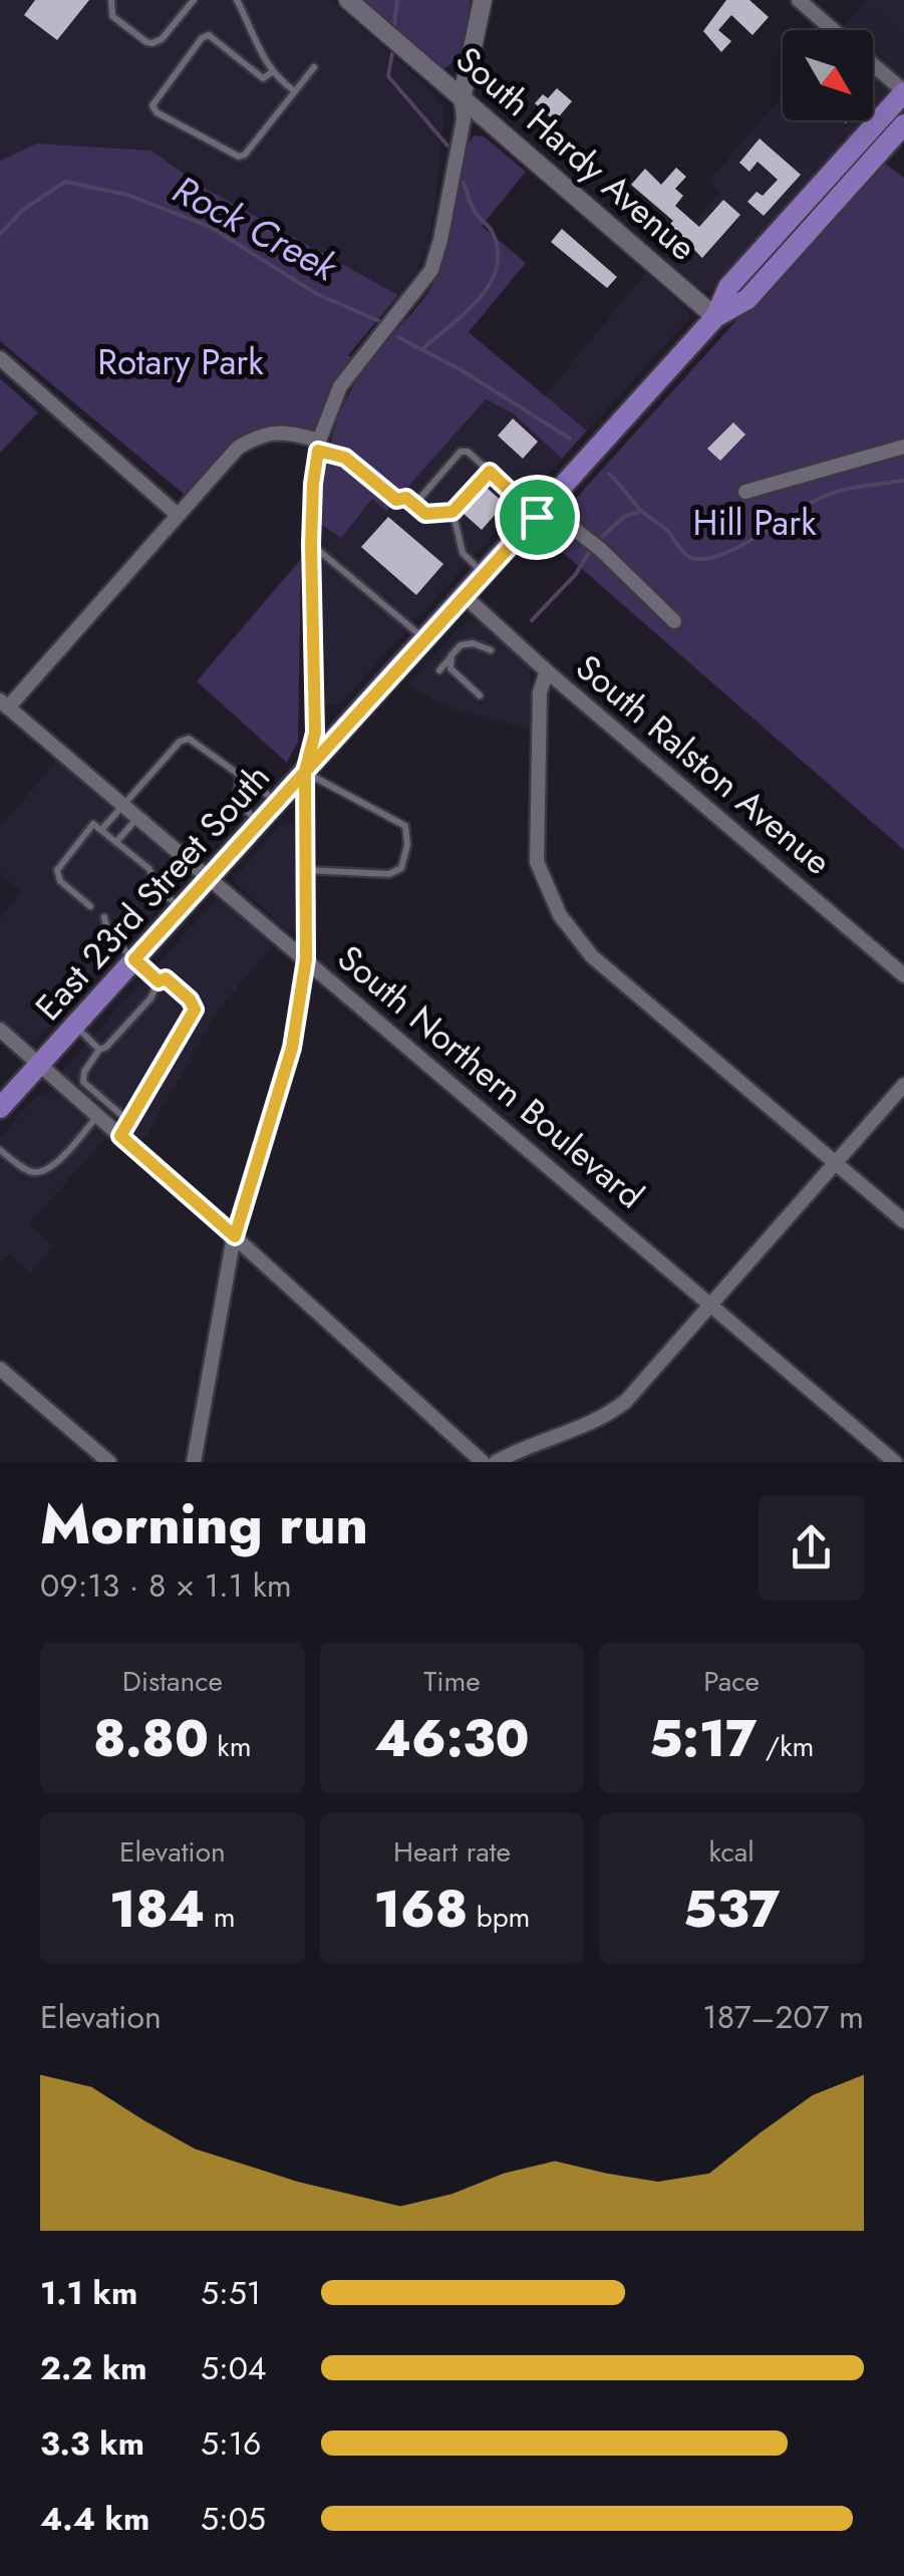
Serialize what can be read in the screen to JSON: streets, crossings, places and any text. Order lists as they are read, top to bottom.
{
  "streets": {
    "main road": ["East 23rd Street South"],
    "street": ["South Hardy Avenue", "South Ralston Avenue", "South Northern Boulevard"]
  },
  "crossings": [
    ["South Hardy Avenue", "East 23rd Street South"],
    ["South Ralston Avenue", "East 23rd Street South"],
    ["East 23rd Street South", "South Northern Boulevard"]
  ],
  "water": ["Rock Creek"],
  "parks": ["Rotary Park", "Hill Park"],
  "north": "bottom right",
  "page": {
    "heading": ["Morning run", "09:13 · 8 × 1.1 km"],
    "stats": [
      ["Distance", "8.80 km"],
      ["Time", "46:30"],
      ["Pace", "5:17 /km"],
      ["Elevation", "184 m"],
      ["Heart rate", "168 bpm"],
      ["kcal", "537"]
    ],
    "chart": ["Elevation", "187–207 m"],
    "list": [
      {
        "name": "1.1 km",
        "note": "5:51"
      },
      {
        "name": "2.2 km",
        "note": "5:04"
      },
      {
        "name": "3.3 km",
        "note": "5:16"
      },
      {
        "name": "4.4 km",
        "note": "5:05"
      }
    ]
  }
}
